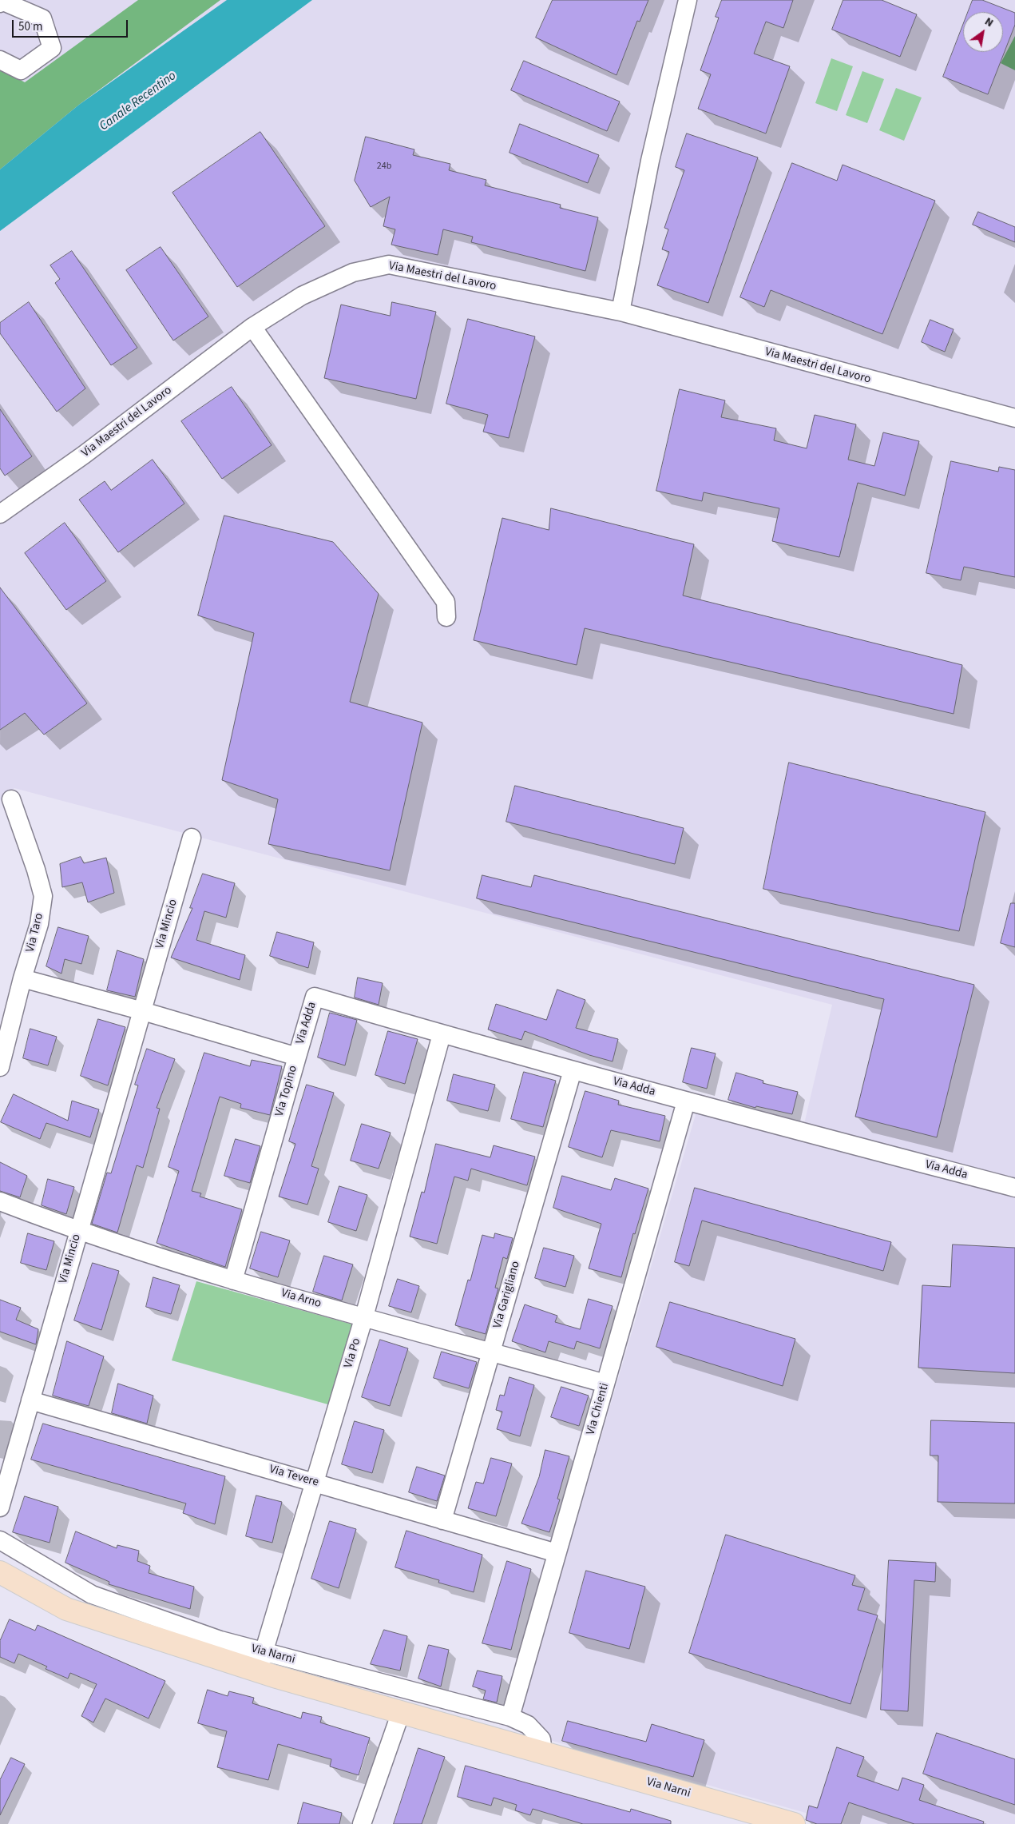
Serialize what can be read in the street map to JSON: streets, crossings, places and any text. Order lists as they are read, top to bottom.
{
  "streets": {
    "main road": ["Via Narni"],
    "street": [
      "Via Maestri del Lavoro",
      "Via Mincio",
      "Via Taro",
      "Via Adda",
      "Via Topino",
      "Via Garigliano",
      "Via Arno",
      "Via Po",
      "Via Chienti",
      "Via Tevere"
    ]
  },
  "crossings": [
    ["Via Mincio", "Via Topino"],
    ["Via Mincio", "Via Arno"],
    ["Via Mincio", "Via Tevere"],
    ["Via Adda", "Via Topino"],
    ["Via Adda", "Via Garigliano"],
    ["Via Adda", "Via Po"],
    ["Via Adda", "Via Chienti"],
    ["Via Topino", "Via Arno"],
    ["Via Garigliano", "Via Arno"],
    ["Via Garigliano", "Via Tevere"],
    ["Via Arno", "Via Po"],
    ["Via Arno", "Via Chienti"],
    ["Via Po", "Via Tevere"],
    ["Via Po", "Via Narni"],
    ["Via Chienti", "Via Tevere"],
    ["Via Chienti", "Via Narni"]
  ],
  "water": ["Canale Recentino"],
  "house_numbers": ["24b"],
  "scale_bar": "50 m",
  "north": "top right"
}
